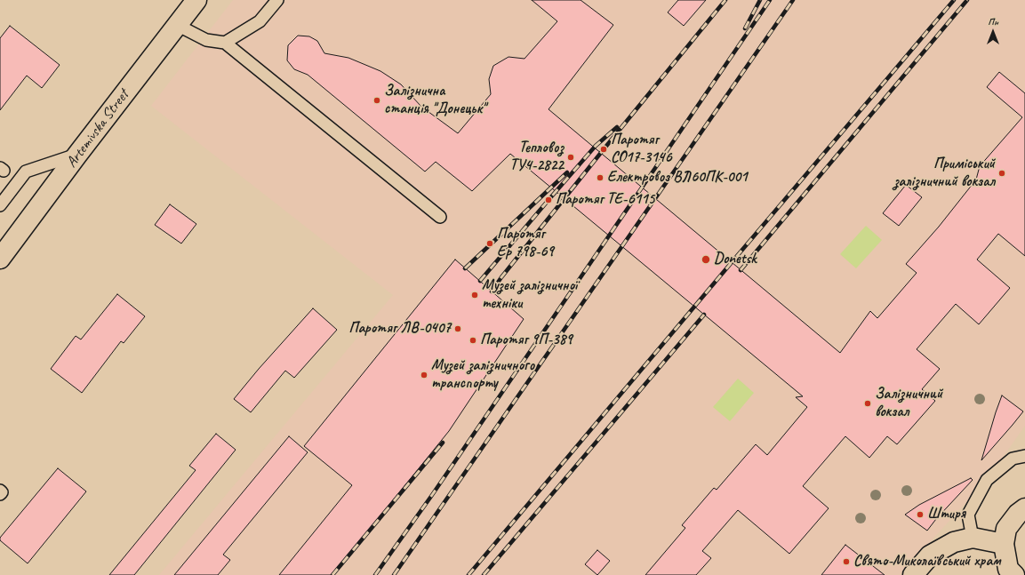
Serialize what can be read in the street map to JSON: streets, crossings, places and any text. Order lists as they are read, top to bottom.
{
  "streets": {
    "main road": ["Artemivska Street"]
  },
  "places": [
    "Залізнична станція \"Донецьк\"",
    "Паротяг СО17-3146",
    "Тепловоз ТУ4-2822",
    "Приміський залізничний вокзал",
    "Електровоз ВЛ60ПК-001",
    "Паротяг ТЕ-6115",
    "Паротяг Ер 798-69",
    "Donetsk",
    "Музей залізничної техніки",
    "Паротяг ЛВ-0407",
    "Паротяг 9П-389",
    "Музей залізничного транспорту",
    "Залізничний вокзал",
    "Штиря",
    "Свято-Миколаївський храм"
  ],
  "north": "top"
}
